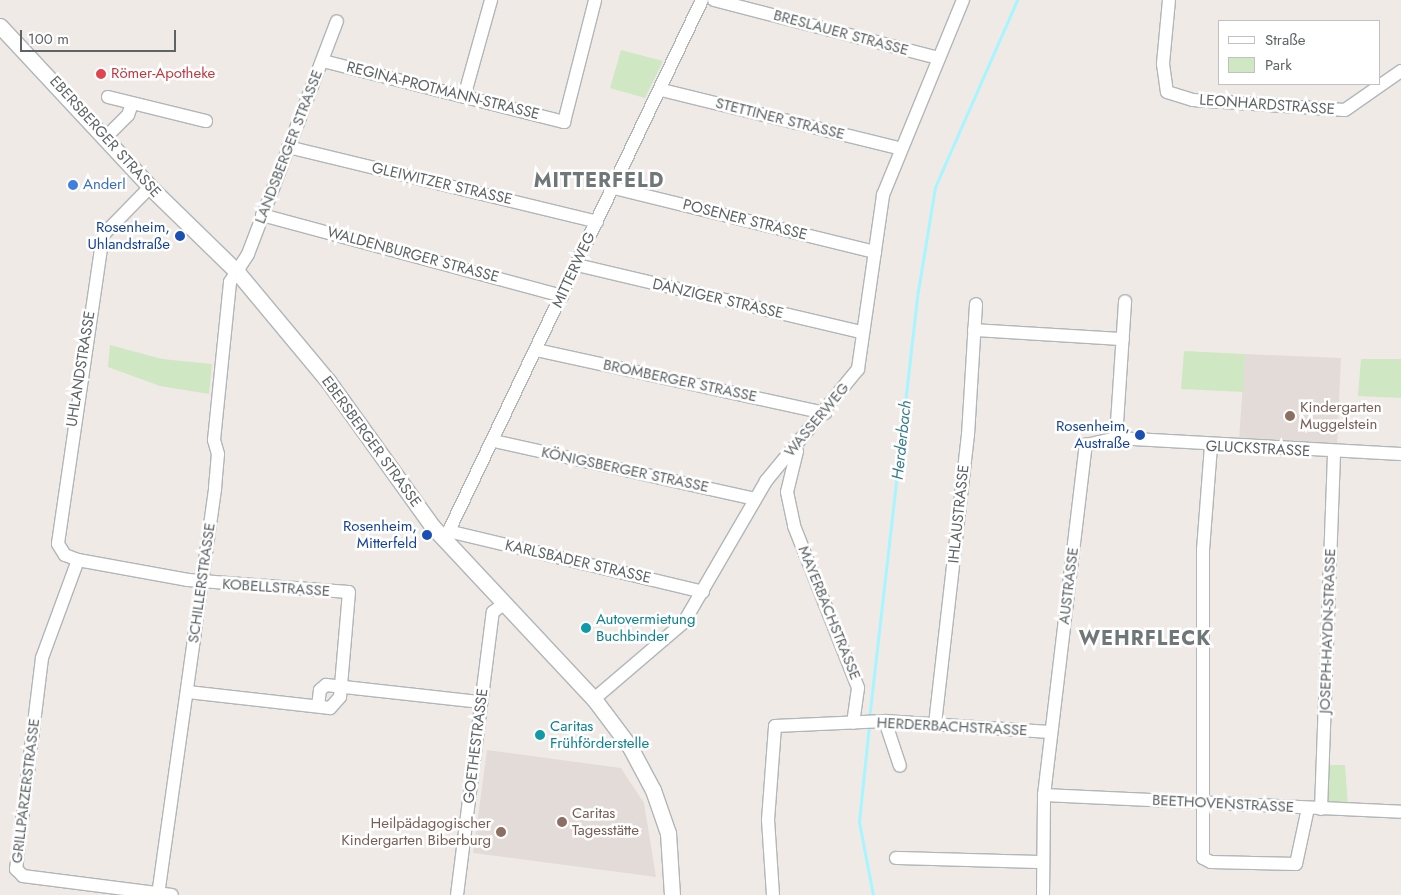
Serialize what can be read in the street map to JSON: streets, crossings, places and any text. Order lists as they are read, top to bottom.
{
  "streets": {
    "street": [
      "BRESLAUER STRASSE",
      "REGINA-PROTMANN-STRASSE",
      "LEONHARDSTRASSE",
      "STETTINER STRASSE",
      "EBERSBERGER STRASSE",
      "LANDSBERGER STRASSE",
      "GLEIWITZER STRASSE",
      "POSENER STRASSE",
      "WALDENBURGER STRASSE",
      "MITTERWEG",
      "DANZIGER STRASSE",
      "UHLANDSTRASSE",
      "BROMBERGER STRASSE",
      "WASSERWEG",
      "GLUCKSTRASSE",
      "KÖNIGSBERGER STRASSE",
      "IHLAUSTRASSE",
      "KARLSBADER STRASSE",
      "SCHILLERSTRASSE",
      "AUSTRASSE",
      "KOBELLSTRASSE",
      "MAYERBACHSTRASSE",
      "JOSEPH-HAYDN-STRASSE",
      "HERDERBACHSTRASSE",
      "GOETHESTRASSE",
      "GRILLPARZERSTRASSE",
      "BEETHOVENSTRASSE"
    ]
  },
  "crossings": [
    ["BRESLAUER STRASSE", "WASSERWEG"],
    ["REGINA-PROTMANN-STRASSE", "LANDSBERGER STRASSE"],
    ["STETTINER STRASSE", "MITTERWEG"],
    ["STETTINER STRASSE", "WASSERWEG"],
    ["EBERSBERGER STRASSE", "LANDSBERGER STRASSE"],
    ["EBERSBERGER STRASSE", "MITTERWEG"],
    ["EBERSBERGER STRASSE", "UHLANDSTRASSE"],
    ["EBERSBERGER STRASSE", "WASSERWEG"],
    ["EBERSBERGER STRASSE", "KARLSBADER STRASSE"],
    ["EBERSBERGER STRASSE", "SCHILLERSTRASSE"],
    ["EBERSBERGER STRASSE", "GOETHESTRASSE"],
    ["LANDSBERGER STRASSE", "GLEIWITZER STRASSE"],
    ["LANDSBERGER STRASSE", "WALDENBURGER STRASSE"],
    ["LANDSBERGER STRASSE", "SCHILLERSTRASSE"],
    ["GLEIWITZER STRASSE", "MITTERWEG"],
    ["POSENER STRASSE", "MITTERWEG"],
    ["POSENER STRASSE", "WASSERWEG"],
    ["WALDENBURGER STRASSE", "MITTERWEG"],
    ["MITTERWEG", "DANZIGER STRASSE"],
    ["MITTERWEG", "BROMBERGER STRASSE"],
    ["MITTERWEG", "KÖNIGSBERGER STRASSE"],
    ["MITTERWEG", "KARLSBADER STRASSE"],
    ["DANZIGER STRASSE", "WASSERWEG"],
    ["UHLANDSTRASSE", "SCHILLERSTRASSE"],
    ["UHLANDSTRASSE", "KOBELLSTRASSE"],
    ["UHLANDSTRASSE", "GRILLPARZERSTRASSE"],
    ["BROMBERGER STRASSE", "WASSERWEG"],
    ["WASSERWEG", "KÖNIGSBERGER STRASSE"],
    ["WASSERWEG", "KARLSBADER STRASSE"],
    ["WASSERWEG", "MAYERBACHSTRASSE"],
    ["GLUCKSTRASSE", "AUSTRASSE"],
    ["GLUCKSTRASSE", "JOSEPH-HAYDN-STRASSE"],
    ["IHLAUSTRASSE", "HERDERBACHSTRASSE"],
    ["SCHILLERSTRASSE", "KOBELLSTRASSE"],
    ["SCHILLERSTRASSE", "GRILLPARZERSTRASSE"],
    ["AUSTRASSE", "HERDERBACHSTRASSE"],
    ["AUSTRASSE", "BEETHOVENSTRASSE"],
    ["MAYERBACHSTRASSE", "HERDERBACHSTRASSE"],
    ["JOSEPH-HAYDN-STRASSE", "BEETHOVENSTRASSE"]
  ],
  "districts": ["MITTERFELD", "WEHRFLECK"],
  "water": ["Herderbach"],
  "places": [
    "Römer-Apotheke",
    "Anderl",
    "Rosenheim, Uhlandstraße",
    "Kindergarten Muggelstein",
    "Rosenheim, Austraße",
    "Rosenheim, Mitterfeld",
    "Autovermietung Buchbinder",
    "Caritas Frühförderstelle",
    "Caritas Tagesstätte",
    "Heilpädagogischer Kindergarten Biberburg"
  ],
  "legend": ["Straße", "Park"],
  "scale_bar": "100 m"
}
